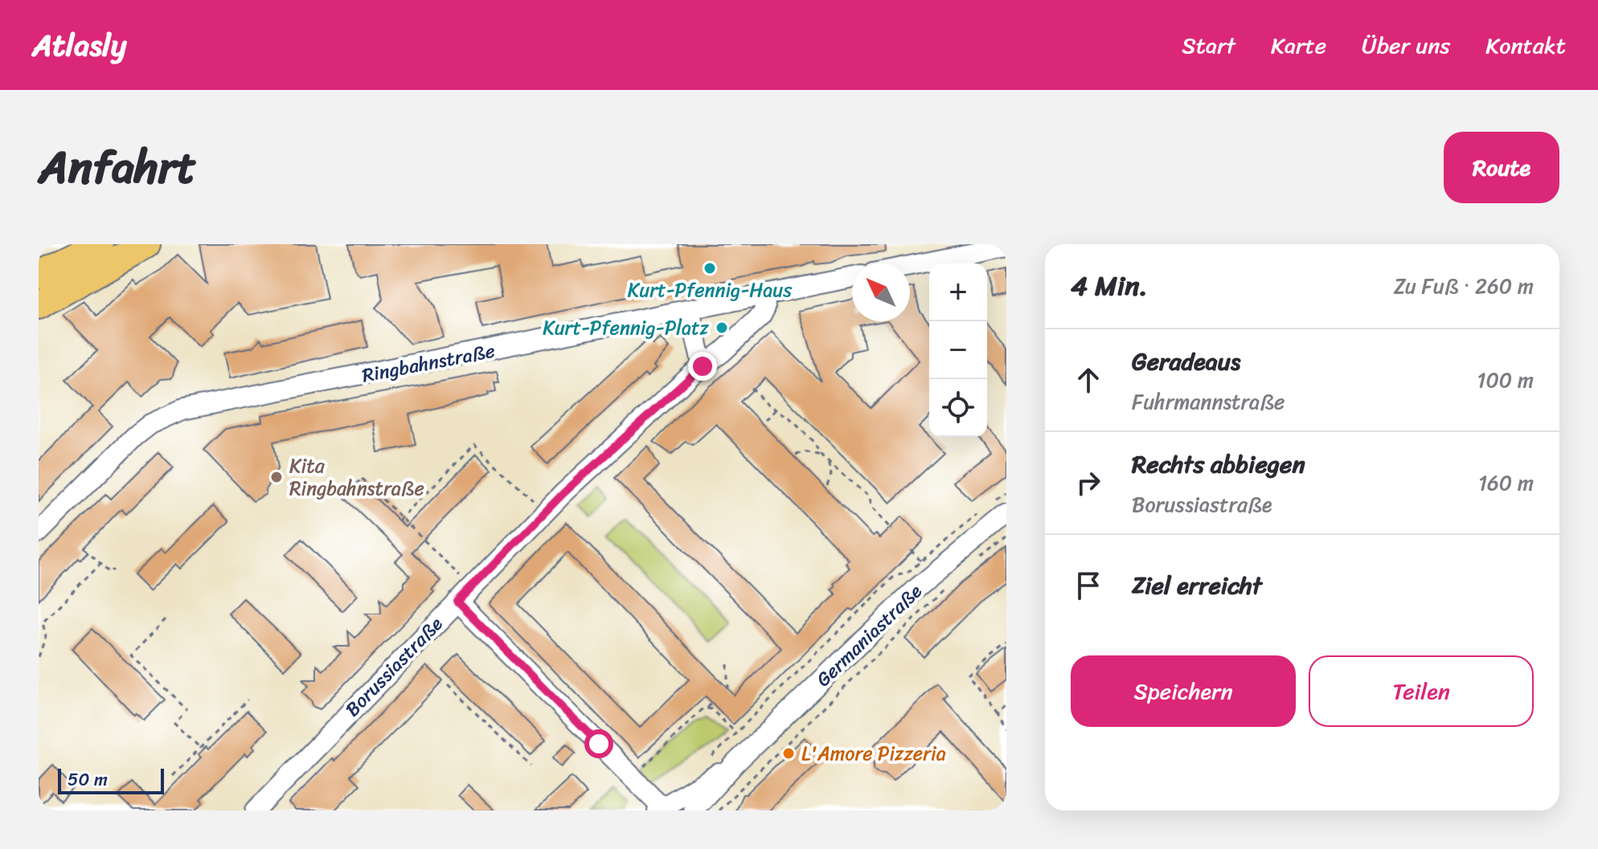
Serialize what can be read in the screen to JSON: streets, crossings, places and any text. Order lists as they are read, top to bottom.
{
  "streets": {
    "street": ["Ringbahnstraße", "Germaniastraße", "Borussiastraße"]
  },
  "crossings": [
    ["Ringbahnstraße", "Borussiastraße"]
  ],
  "places": [
    "Kurt-Pfennig-Haus",
    "Kurt-Pfennig-Platz",
    "Kita Ringbahnstraße",
    "L'Amore Pizzeria"
  ],
  "scale_bar": "50 m",
  "north": "top left",
  "page": {
    "header": "Atlasly",
    "nav": [
      "Start",
      "Karte",
      "Über uns",
      "Kontakt"
    ],
    "title": "Anfahrt",
    "buttons": [
      "Route",
      ["Speichern", "Teilen"]
    ],
    "heading": ["4 Min.", "Zu Fuß · 260 m"],
    "map_buttons": ["+", "−"],
    "list": [
      ["Geradeaus", "Fuhrmannstraße", "100 m"],
      ["Rechts abbiegen", "Borussiastraße", "160 m"],
      "Ziel erreicht"
    ],
    "scale": "50 m"
  }
}
